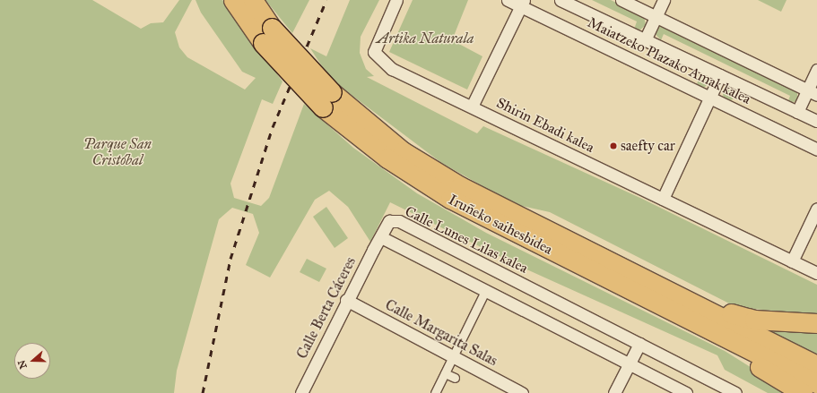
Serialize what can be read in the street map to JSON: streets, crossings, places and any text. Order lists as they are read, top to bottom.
{
  "streets": {
    "highway": ["Iruñeko saihesbidea"],
    "street": [
      "Maiatzeko Plazako Amak kalea",
      "Shirin Ebadi kalea",
      "Calle Lunes Lilas kalea",
      "Calle Berta Cáceres",
      "Calle Margarita Salas"
    ]
  },
  "crossings": [
    ["Calle Lunes Lilas kalea", "Calle Berta Cáceres"],
    ["Calle Berta Cáceres", "Calle Margarita Salas"]
  ],
  "parks": ["Artika Naturala", "Parque San Cristóbal"],
  "places": ["saefty car"],
  "north": "left"
}
